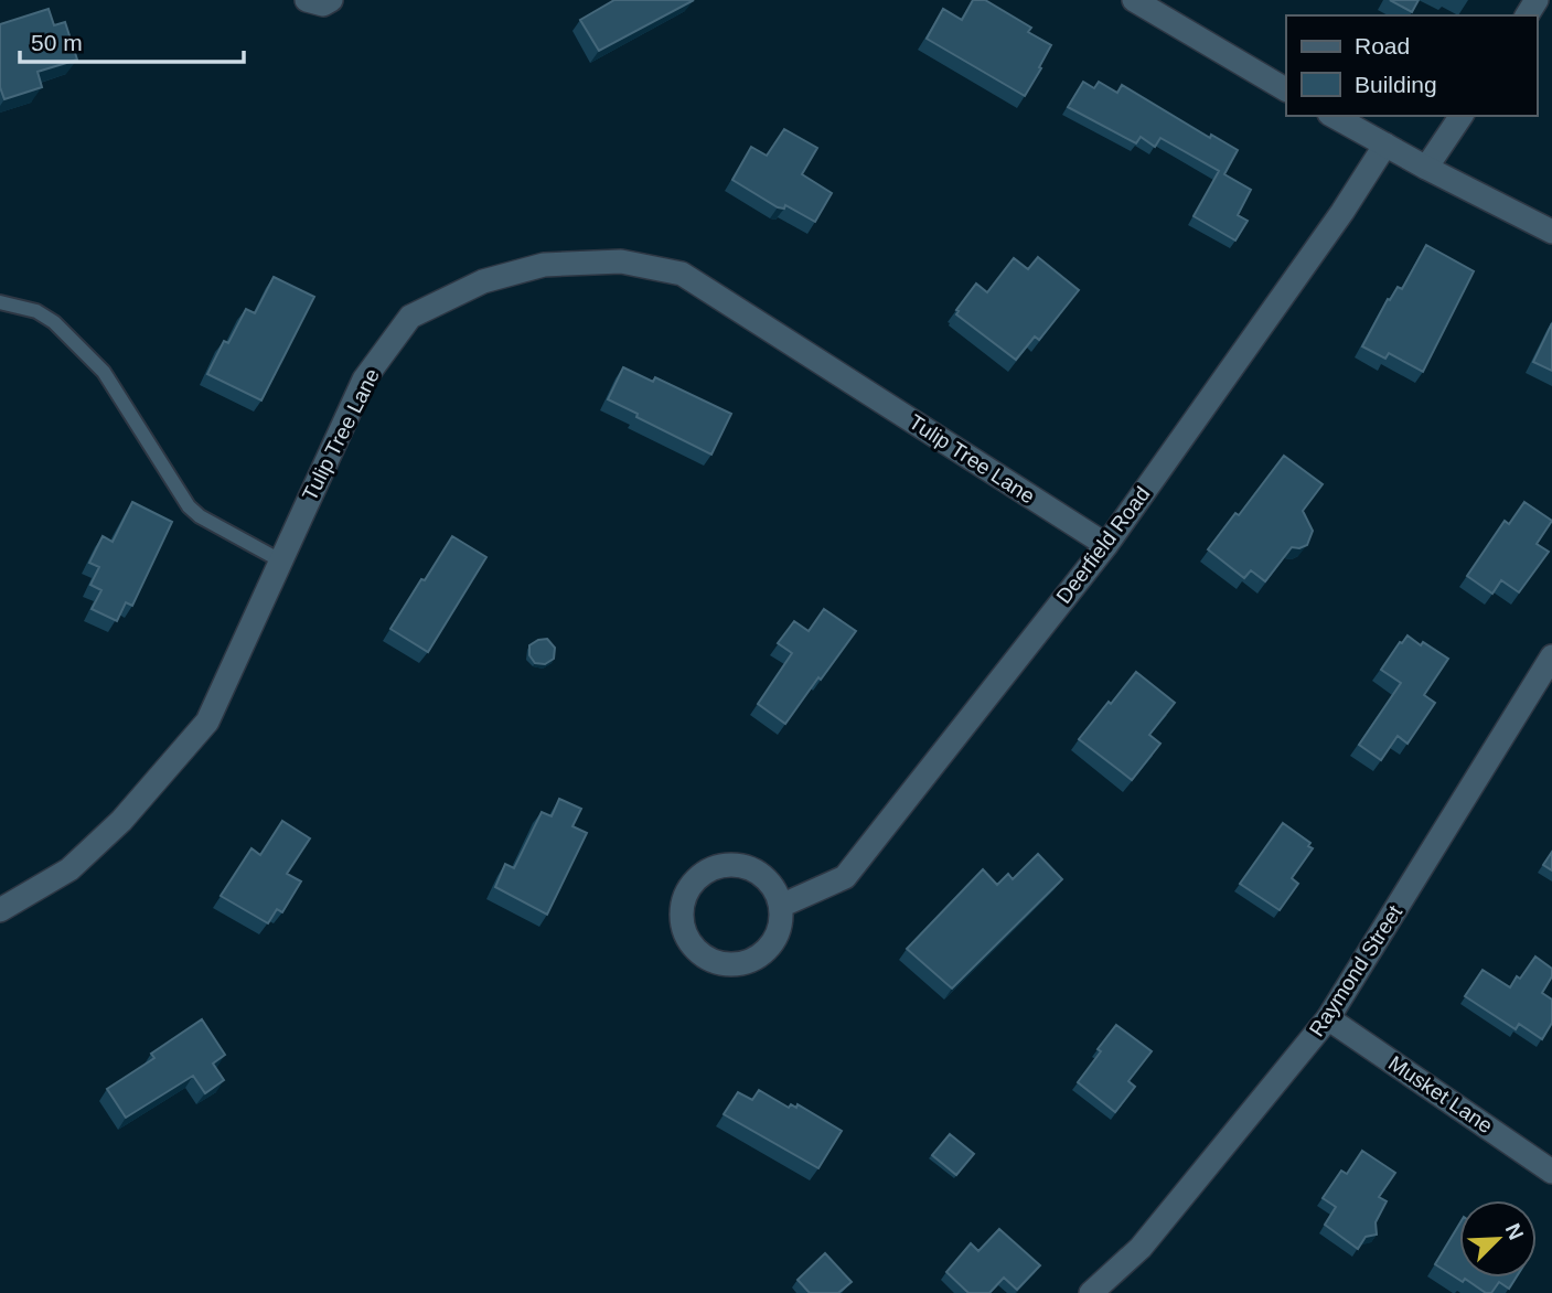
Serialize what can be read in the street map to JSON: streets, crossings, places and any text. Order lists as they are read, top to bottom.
{
  "streets": {
    "street": [
      "Tulip Tree Lane",
      "Deerfield Road",
      "Raymond Street",
      "Musket Lane"
    ]
  },
  "crossings": [
    ["Tulip Tree Lane", "Deerfield Road"],
    ["Raymond Street", "Musket Lane"]
  ],
  "legend": ["Road", "Building"],
  "scale_bar": "50 m",
  "north": "top right"
}
